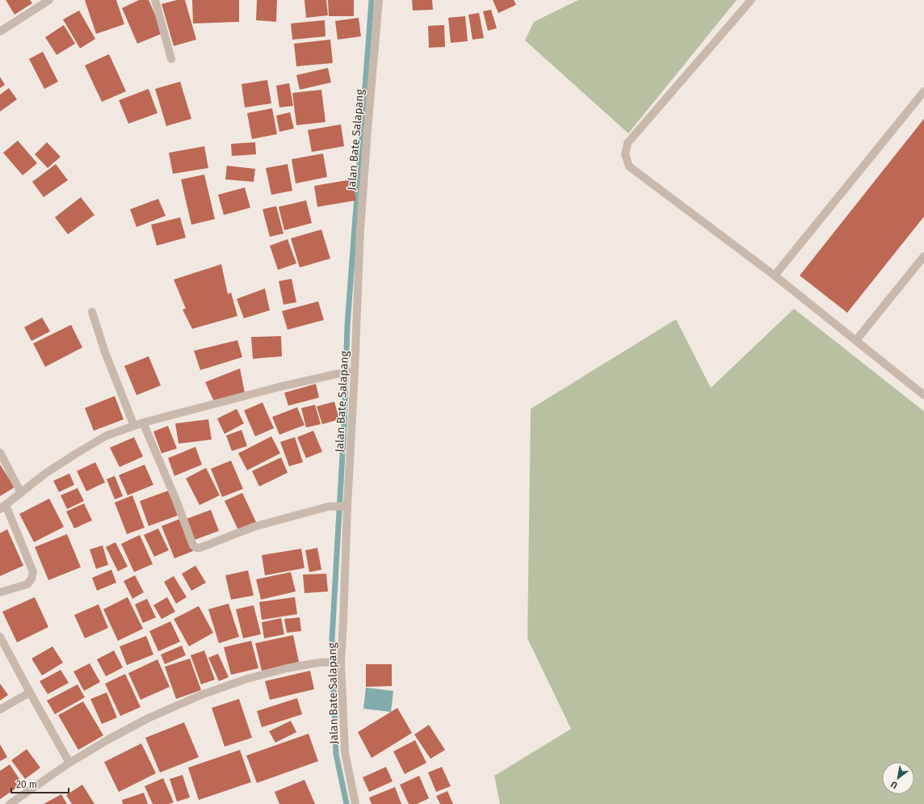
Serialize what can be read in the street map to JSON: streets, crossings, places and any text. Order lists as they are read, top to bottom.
{
  "streets": {
    "street": ["Jalan Bate Salapang"]
  },
  "scale_bar": "20 m",
  "north": "bottom left"
}
